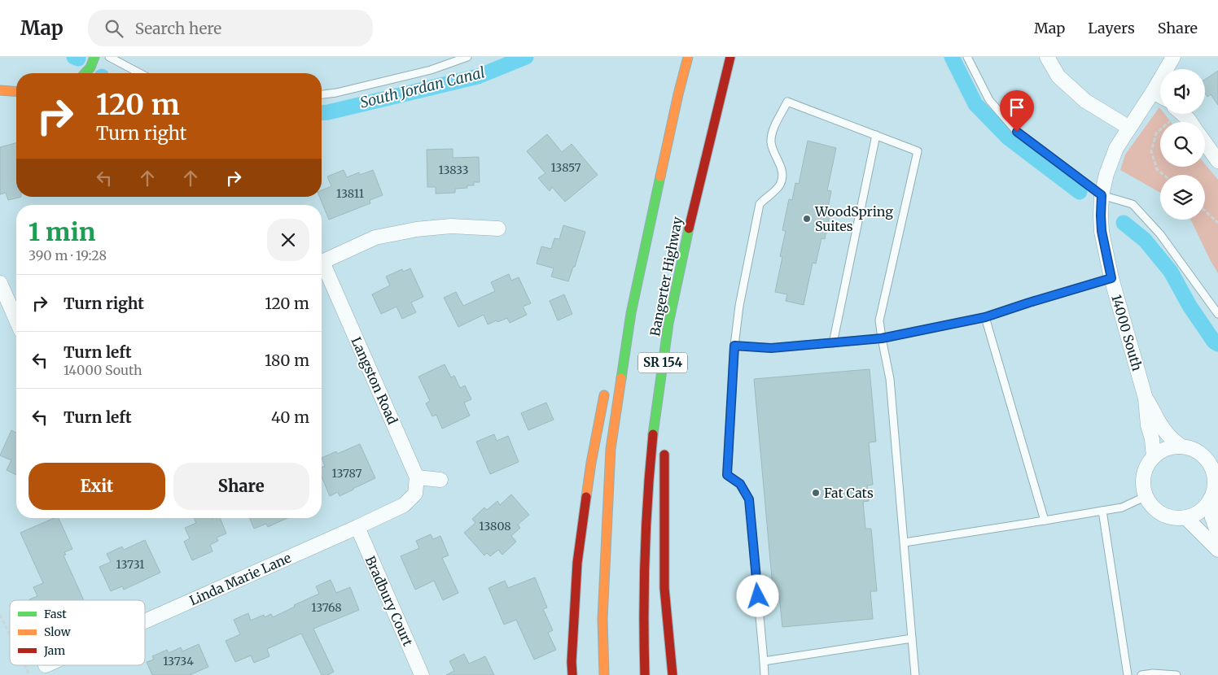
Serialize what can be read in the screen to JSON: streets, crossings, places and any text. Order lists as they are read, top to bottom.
{
  "streets": {
    "main road": ["Bangerter Highway", "SR 154"],
    "street": [
      "14000 South",
      "Langston Road",
      "Linda Marie Lane",
      "Bradbury Court"
    ]
  },
  "crossings": [
    ["Langston Road", "Linda Marie Lane"],
    ["Linda Marie Lane", "Bradbury Court"]
  ],
  "water": ["South Jordan Canal"],
  "places": ["WoodSpring Suites", "Fat Cats"],
  "house_numbers": [
    "13857",
    "13833",
    "13811",
    "13787",
    "13808",
    "13731",
    "13768",
    "13734"
  ],
  "legend": ["Fast", "Slow", "Jam"],
  "page": {
    "header": "Map",
    "search": "Search here",
    "nav": ["Map", "Layers", "Share"],
    "turn": ["120 m", "Turn right"],
    "heading": ["1 min", "390 m · 19:28"],
    "list": [
      {
        "name": "Turn right",
        "value": "120 m"
      },
      {
        "name": "Turn left",
        "note": "14000 South",
        "value": "180 m"
      },
      {
        "name": "Turn left",
        "value": "40 m"
      }
    ],
    "buttons": ["Exit", "Share"]
  }
}
